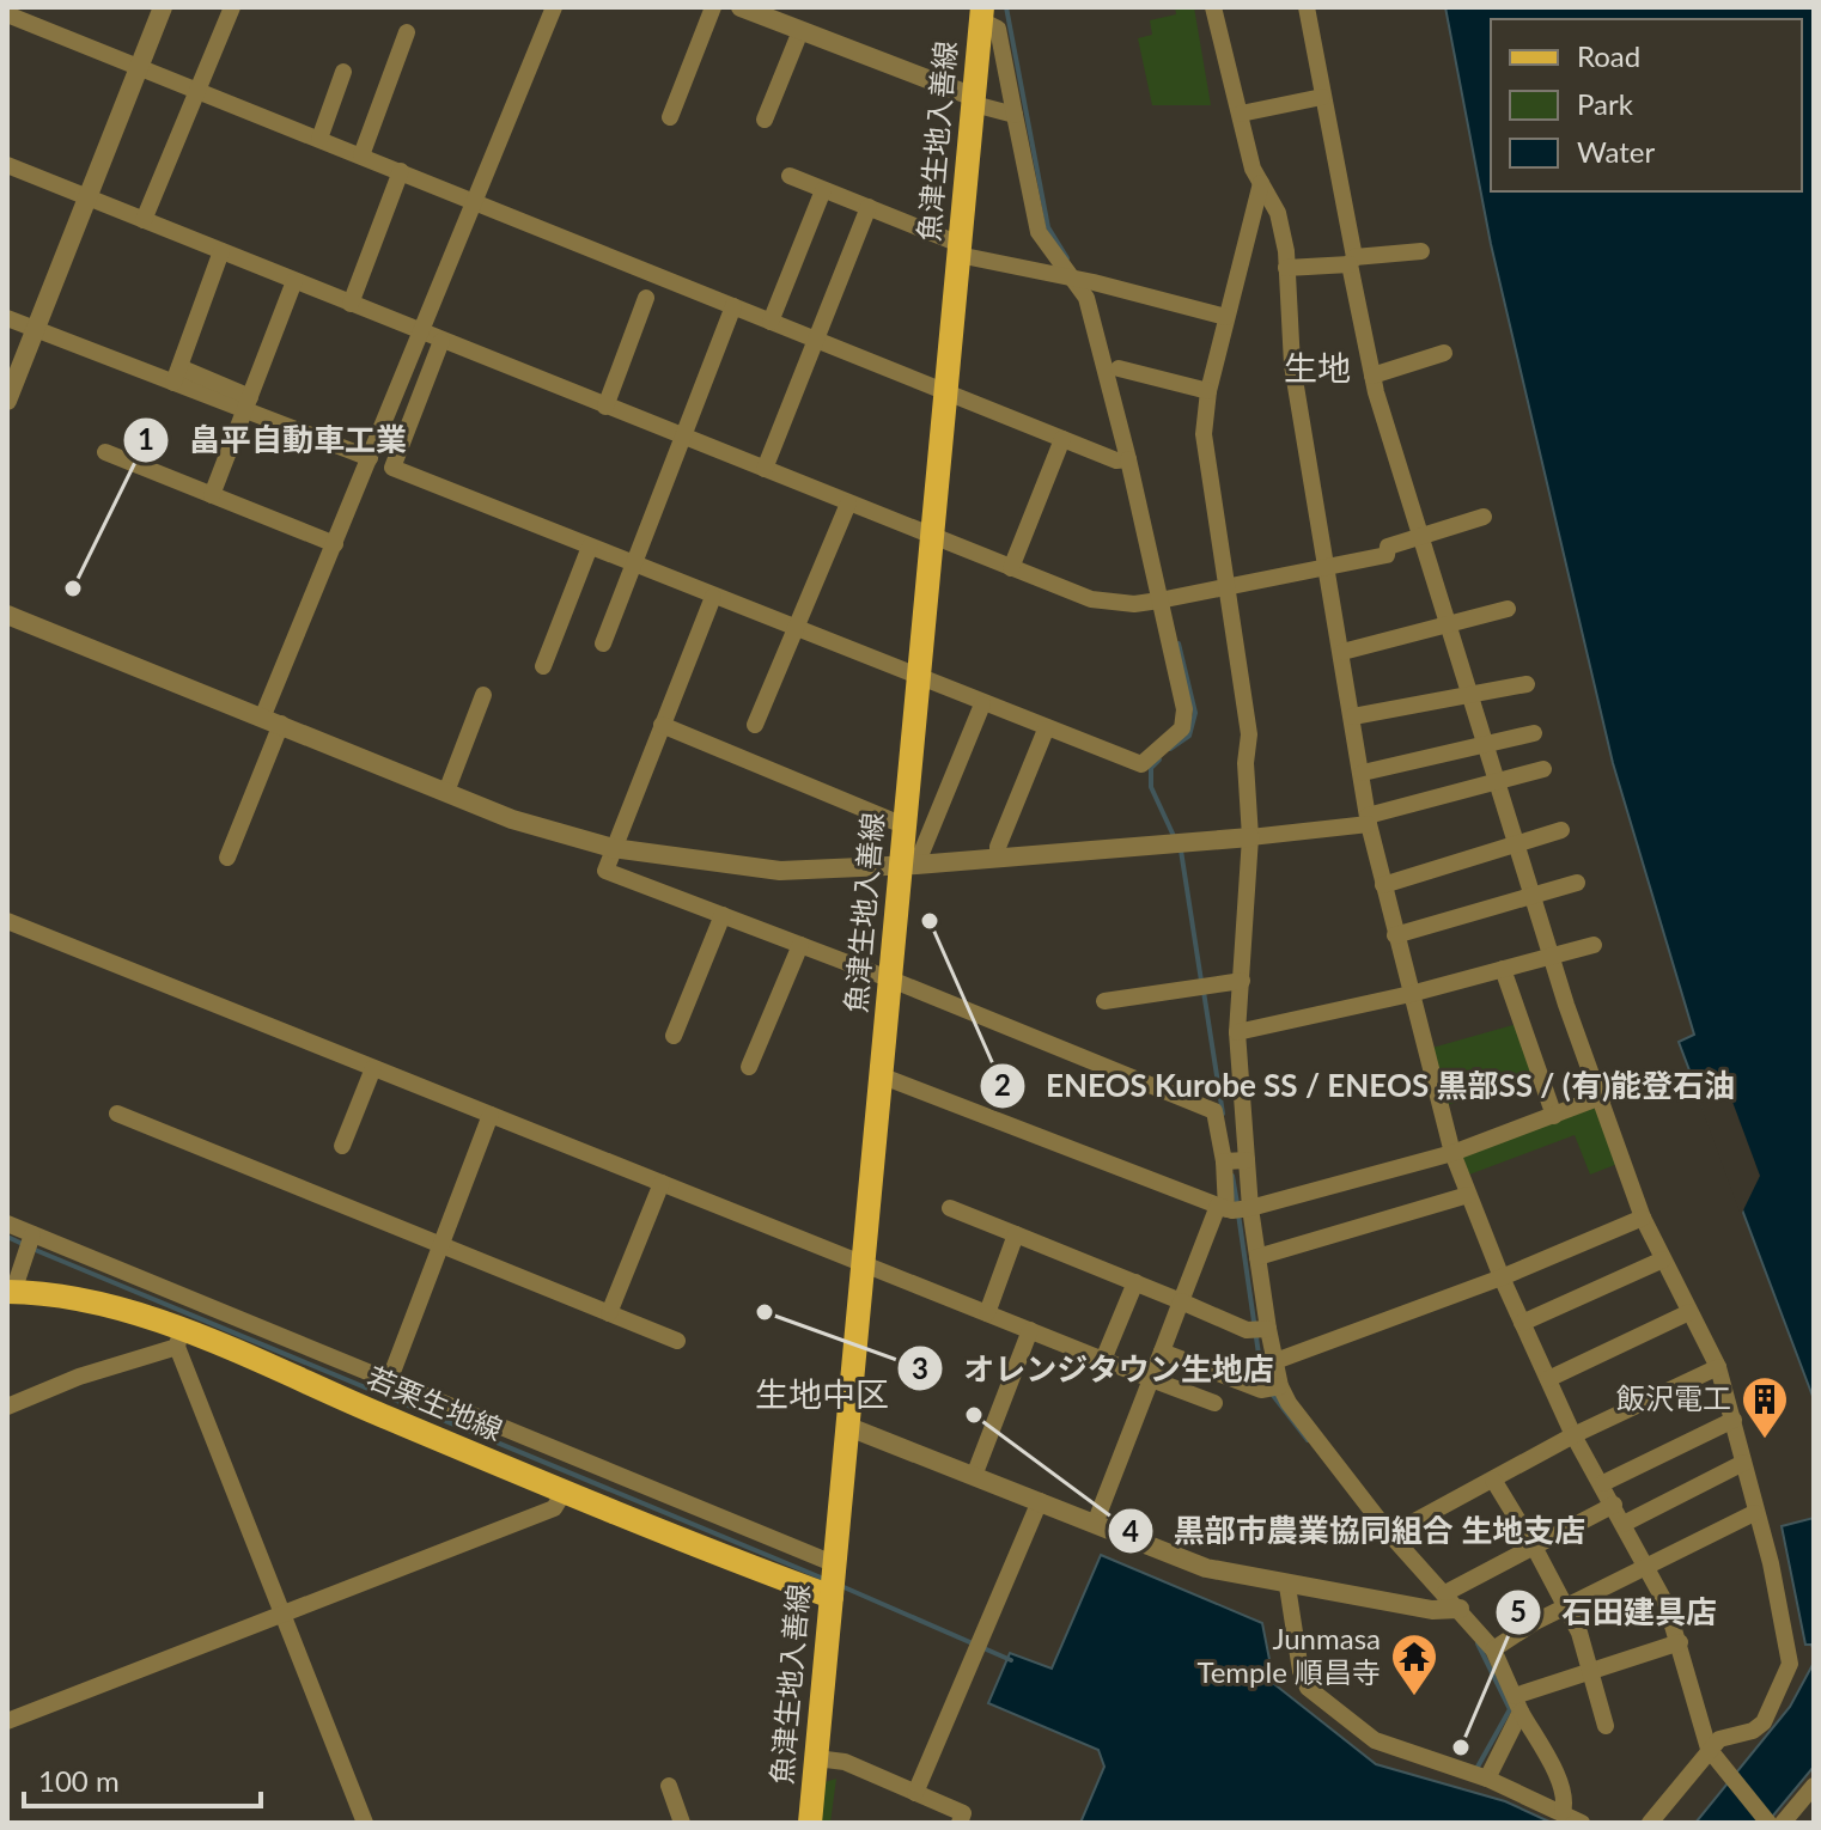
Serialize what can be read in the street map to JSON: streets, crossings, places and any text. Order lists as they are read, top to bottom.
{
  "streets": {
    "main road": ["魚津生地入善線", "若栗生地線"]
  },
  "crossings": [
    ["魚津生地入善線", "若栗生地線"]
  ],
  "districts": ["生地", "生地中区"],
  "places": {
    "other": [
      "畠平自動車工業",
      "ENEOS Kurobe SS / ENEOS 黒部SS / (有)能登石油",
      "オレンジタウン生地店",
      "黒部市農業協同組合 生地支店",
      "石田建具店"
    ],
    "building": ["飯沢電工"],
    "temple": ["Junmasa Temple 順昌寺"]
  },
  "legend": ["Road", "Park", "Water"],
  "scale_bar": "100 m"
}
